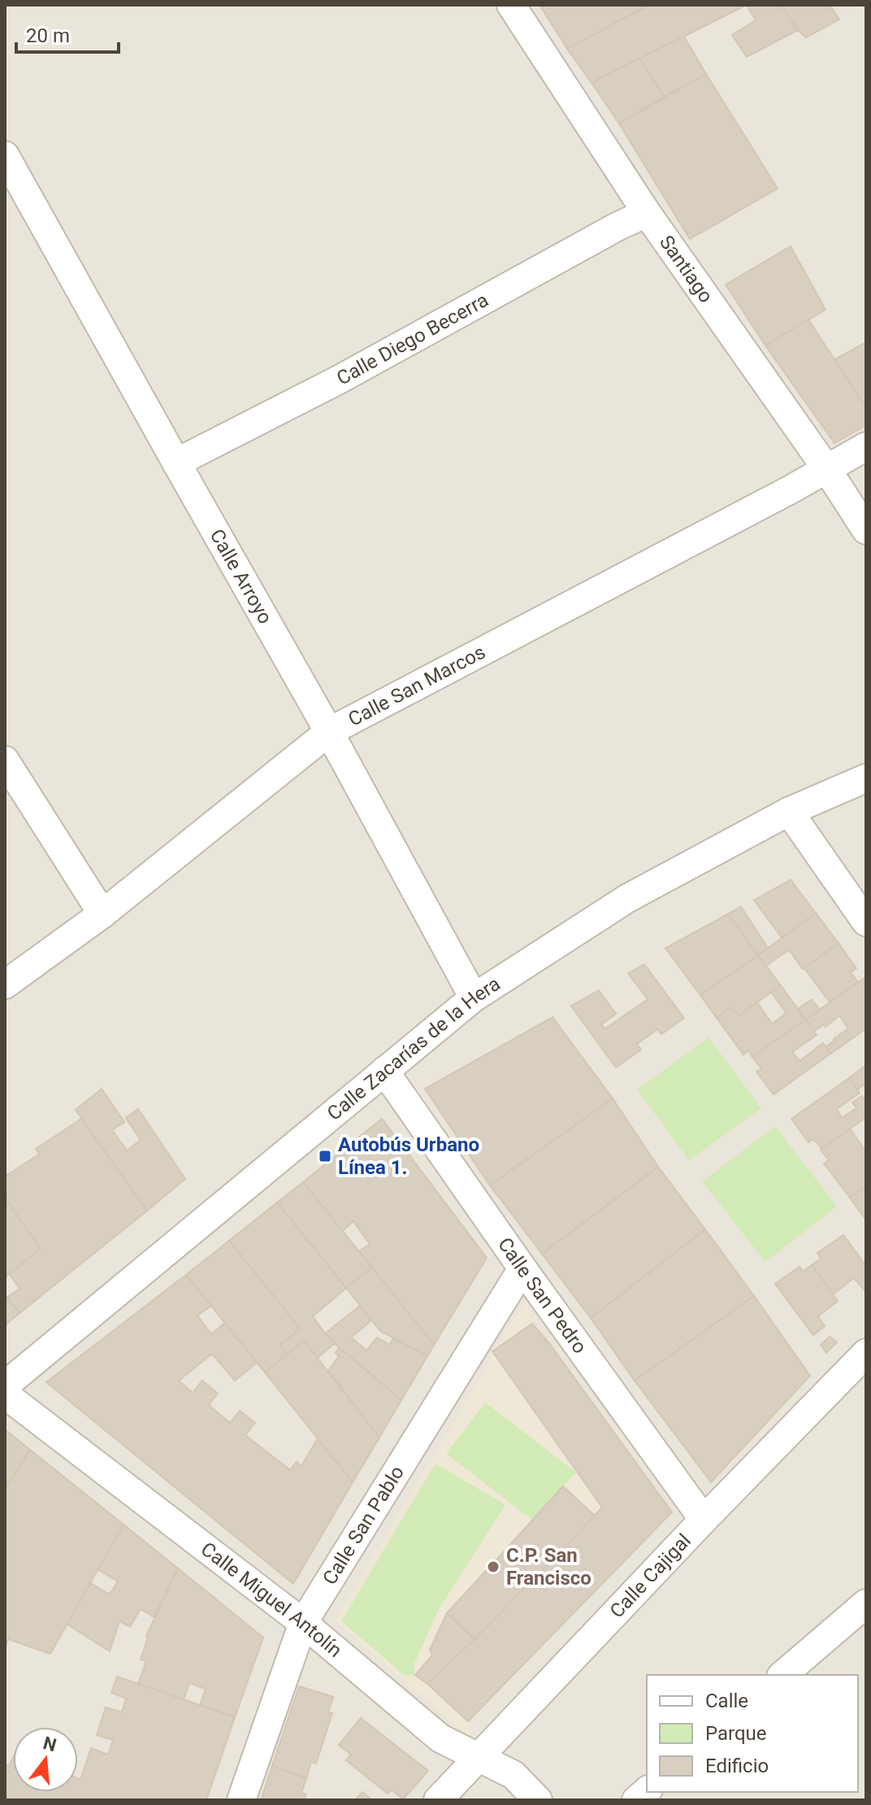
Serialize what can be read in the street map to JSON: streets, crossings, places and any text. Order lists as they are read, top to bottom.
{
  "streets": {
    "street": [
      "Santiago",
      "Calle Diego Becerra",
      "Calle Arroyo",
      "Calle San Marcos",
      "Calle Zacarías de la Hera",
      "Calle San Pedro",
      "Calle San Pablo",
      "Calle Cajigal",
      "Calle Miguel Antolín"
    ]
  },
  "crossings": [
    ["Santiago", "Calle Diego Becerra"],
    ["Santiago", "Calle San Marcos"],
    ["Calle Diego Becerra", "Calle Arroyo"],
    ["Calle Arroyo", "Calle San Marcos"],
    ["Calle Arroyo", "Calle Zacarías de la Hera"],
    ["Calle Zacarías de la Hera", "Calle San Pedro"],
    ["Calle San Pedro", "Calle San Pablo"],
    ["Calle San Pedro", "Calle Cajigal"],
    ["Calle San Pablo", "Calle Miguel Antolín"],
    ["Calle Cajigal", "Calle Miguel Antolín"]
  ],
  "places": {
    "transit": ["Autobús Urbano Línea 1."],
    "other": ["C.P. San Francisco"]
  },
  "legend": ["Calle", "Parque", "Edificio"],
  "scale_bar": "20 m",
  "north": "top"
}
